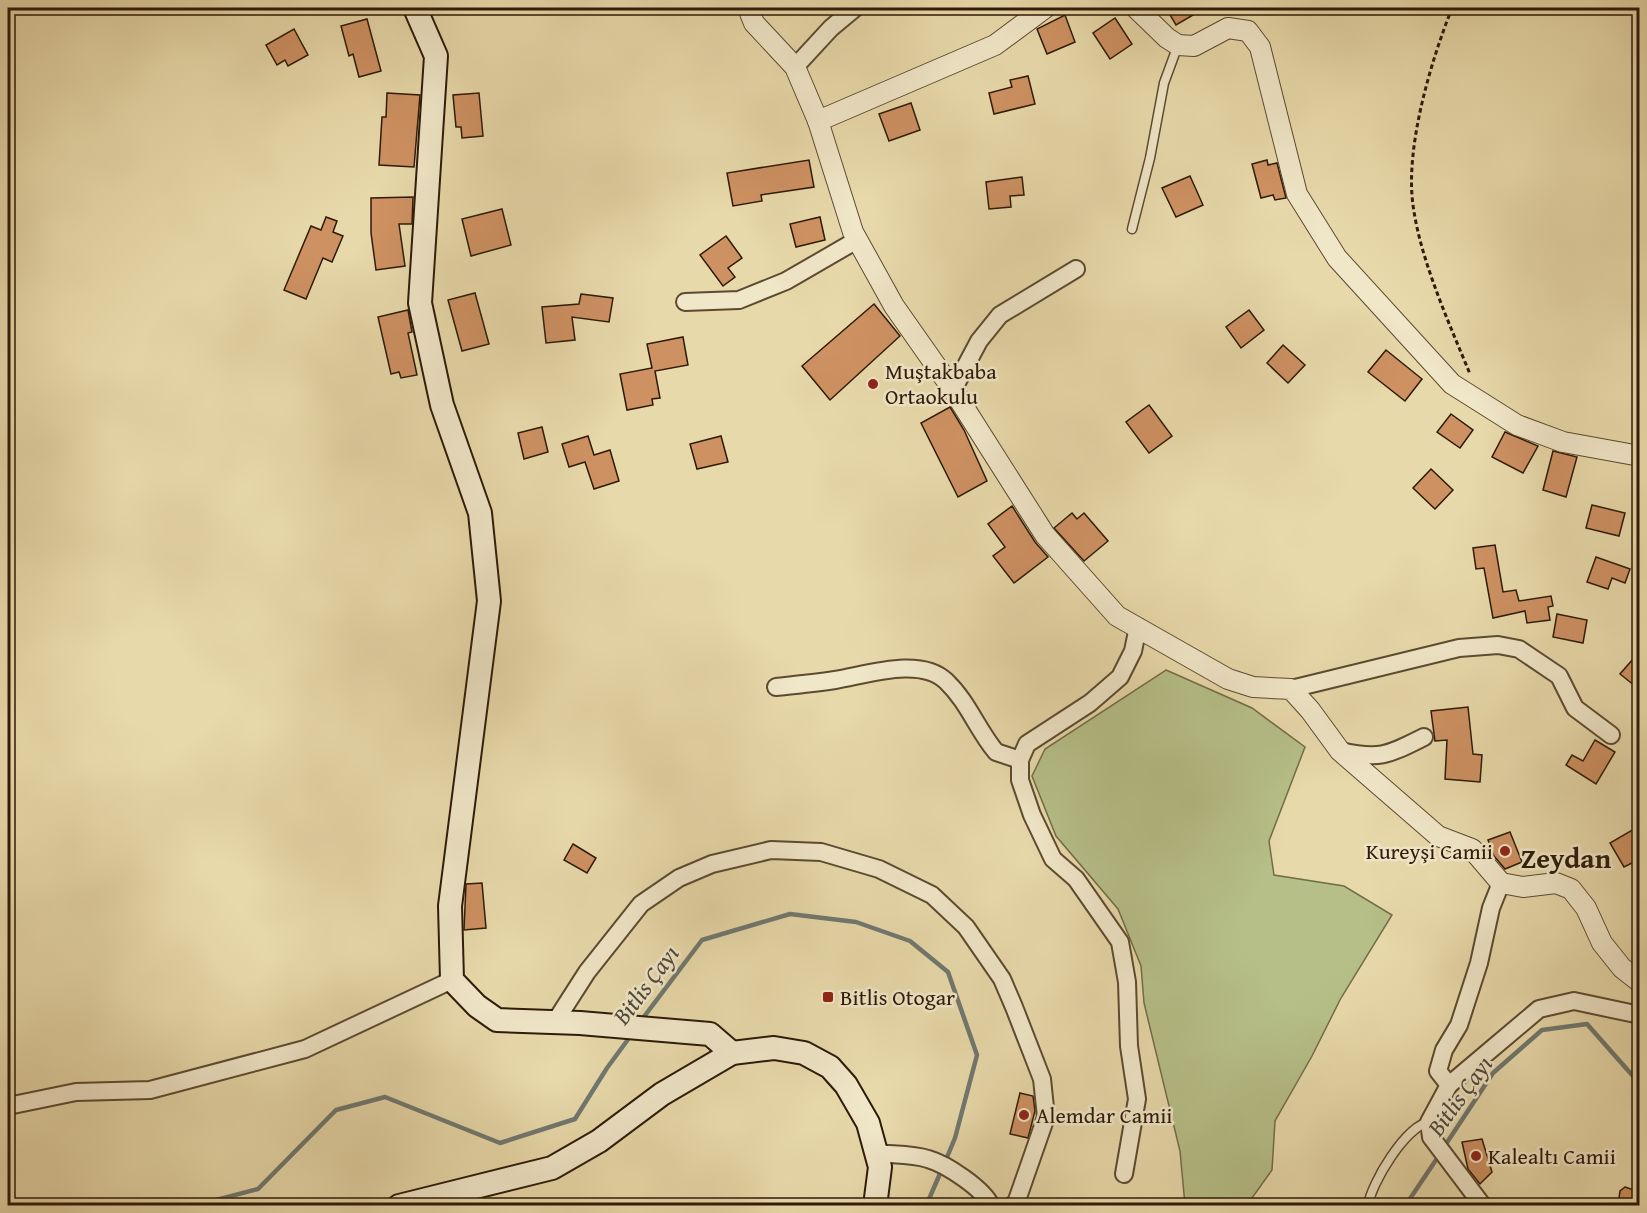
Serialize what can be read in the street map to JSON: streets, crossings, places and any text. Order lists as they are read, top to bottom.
{
  "districts": ["Zeydan"],
  "water": ["Bitlis Çayı"],
  "places": {
    "other": [
      "Muştakbaba Ortaokulu",
      "Kureyşi Camii",
      "Alemdar Camii",
      "Kalealtı Camii"
    ],
    "transit": ["Bitlis Otogar"]
  }
}
